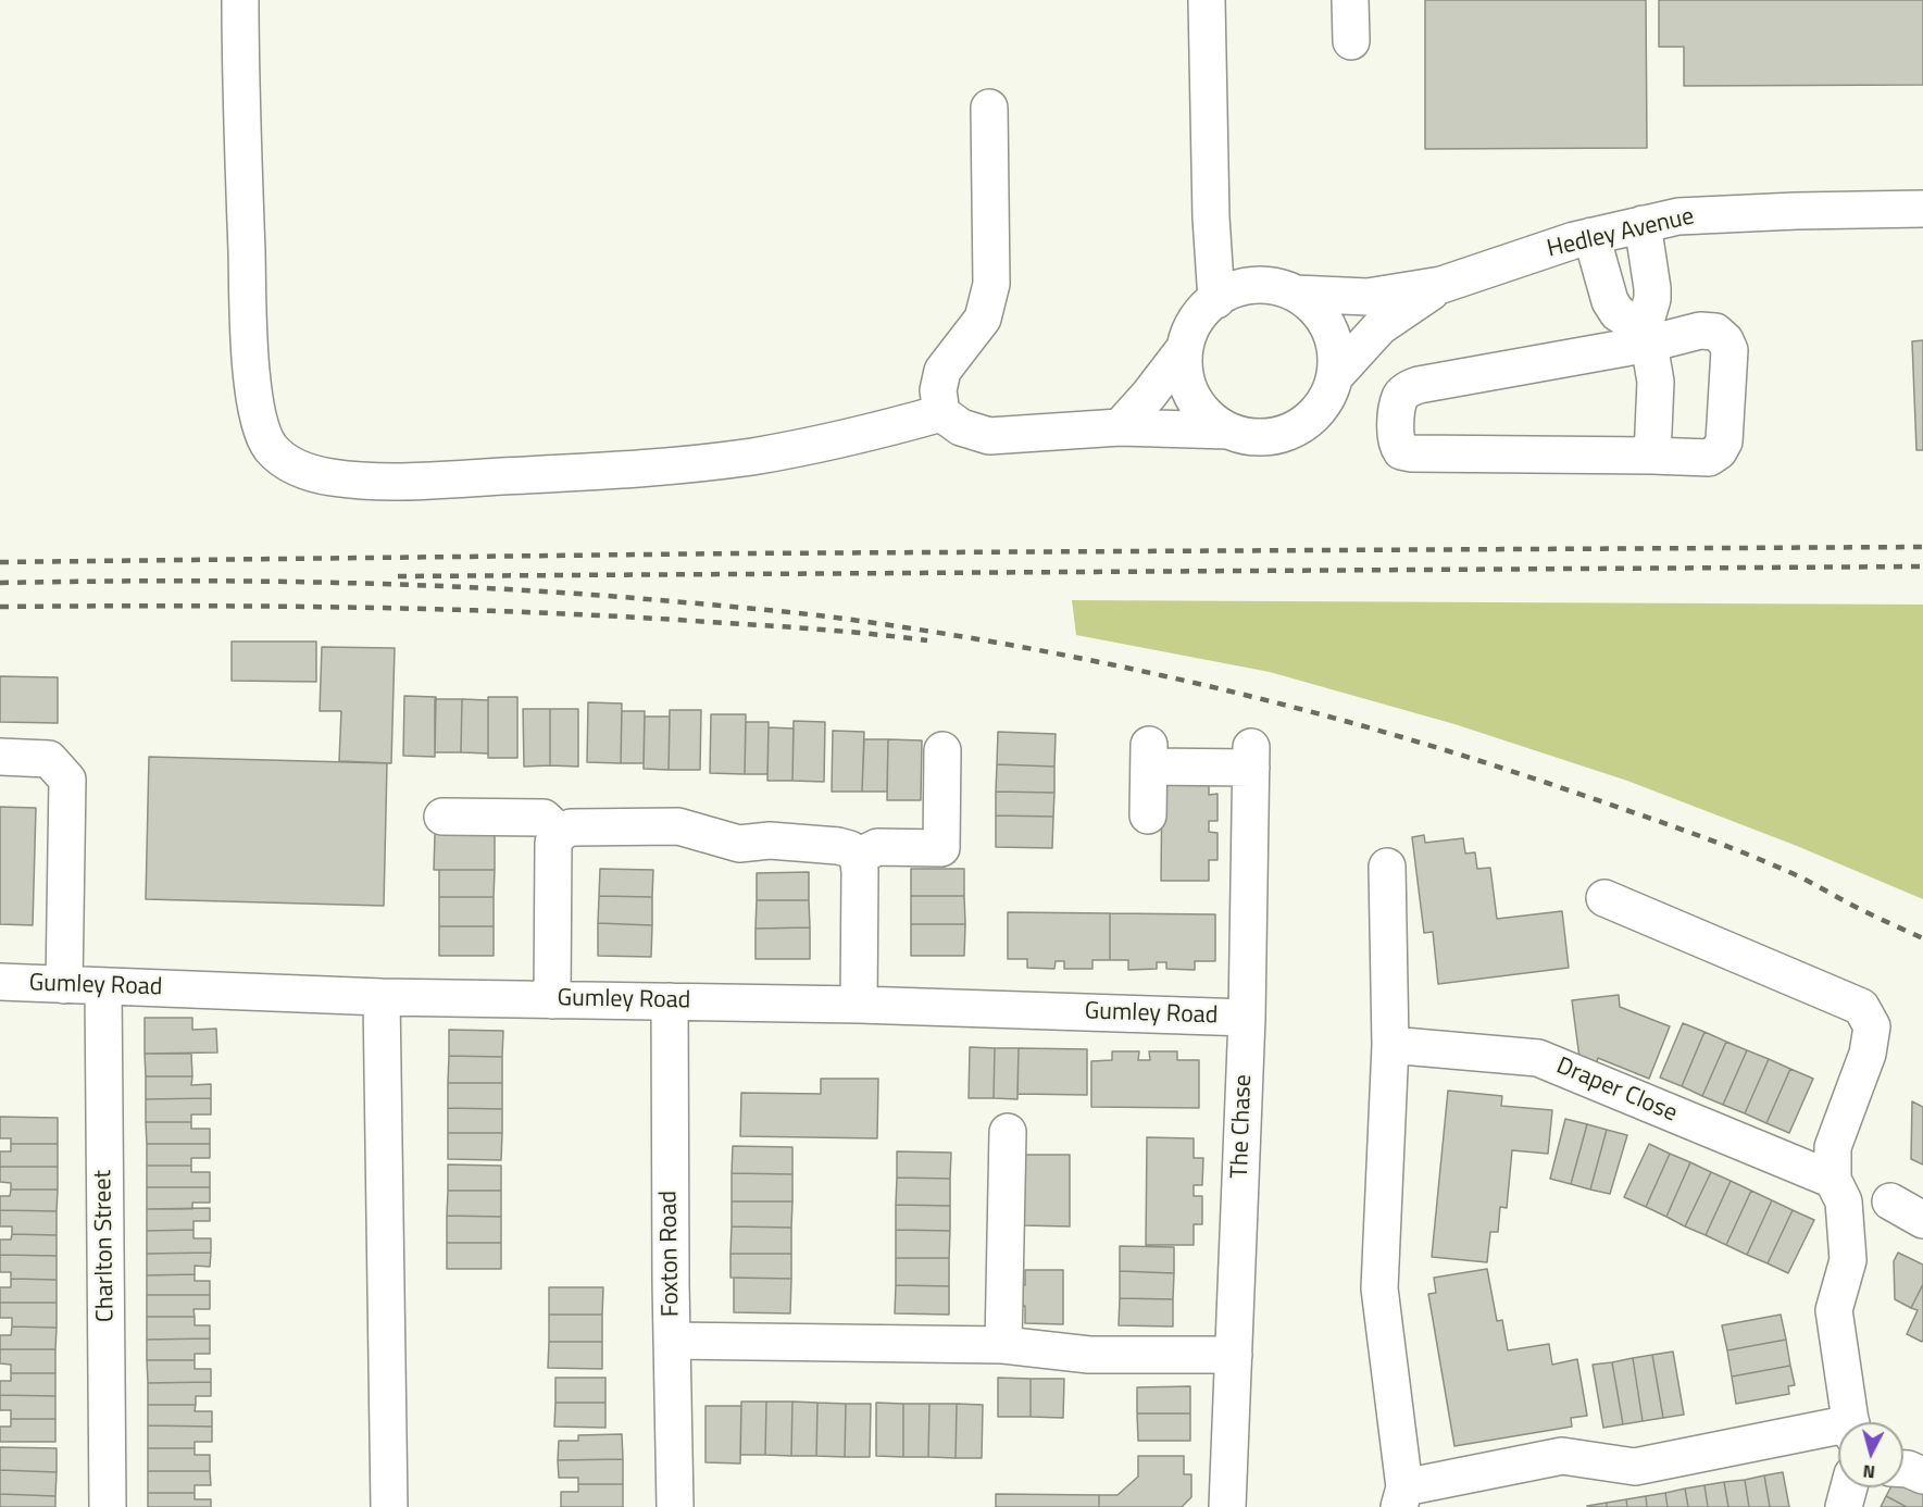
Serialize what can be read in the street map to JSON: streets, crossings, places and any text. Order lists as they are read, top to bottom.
{
  "streets": {
    "street": [
      "Hedley Avenue",
      "Gumley Road",
      "Draper Close",
      "The Chase",
      "Charlton Street",
      "Foxton Road"
    ]
  },
  "crossings": [
    ["Gumley Road", "The Chase"],
    ["Gumley Road", "Charlton Street"],
    ["Gumley Road", "Foxton Road"]
  ],
  "north": "bottom"
}
